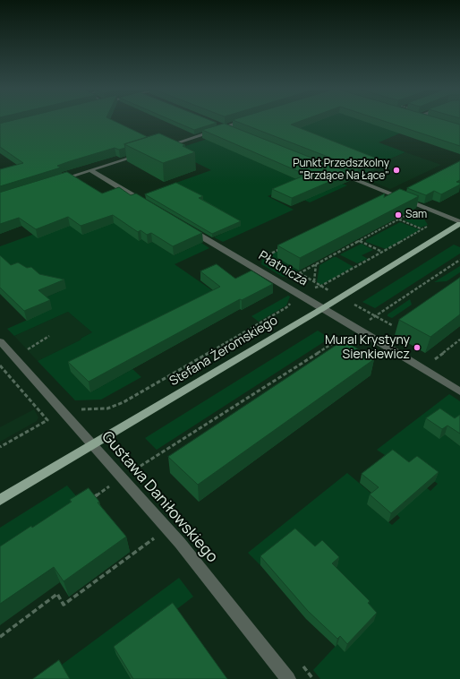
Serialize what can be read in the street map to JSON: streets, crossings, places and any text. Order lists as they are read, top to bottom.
{
  "streets": {
    "main road": ["Stefana Żeromskiego"],
    "street": ["Płatnicza", "Gustawa Daniłowskiego"]
  },
  "crossings": [
    ["Płatnicza", "Stefana Żeromskiego"],
    ["Stefana Żeromskiego", "Gustawa Daniłowskiego"]
  ],
  "places": ["Punkt Przedszkolny \"Brzdące Na Łące\"", "Sam", "Mural Krystyny Sienkiewicz"]
}
